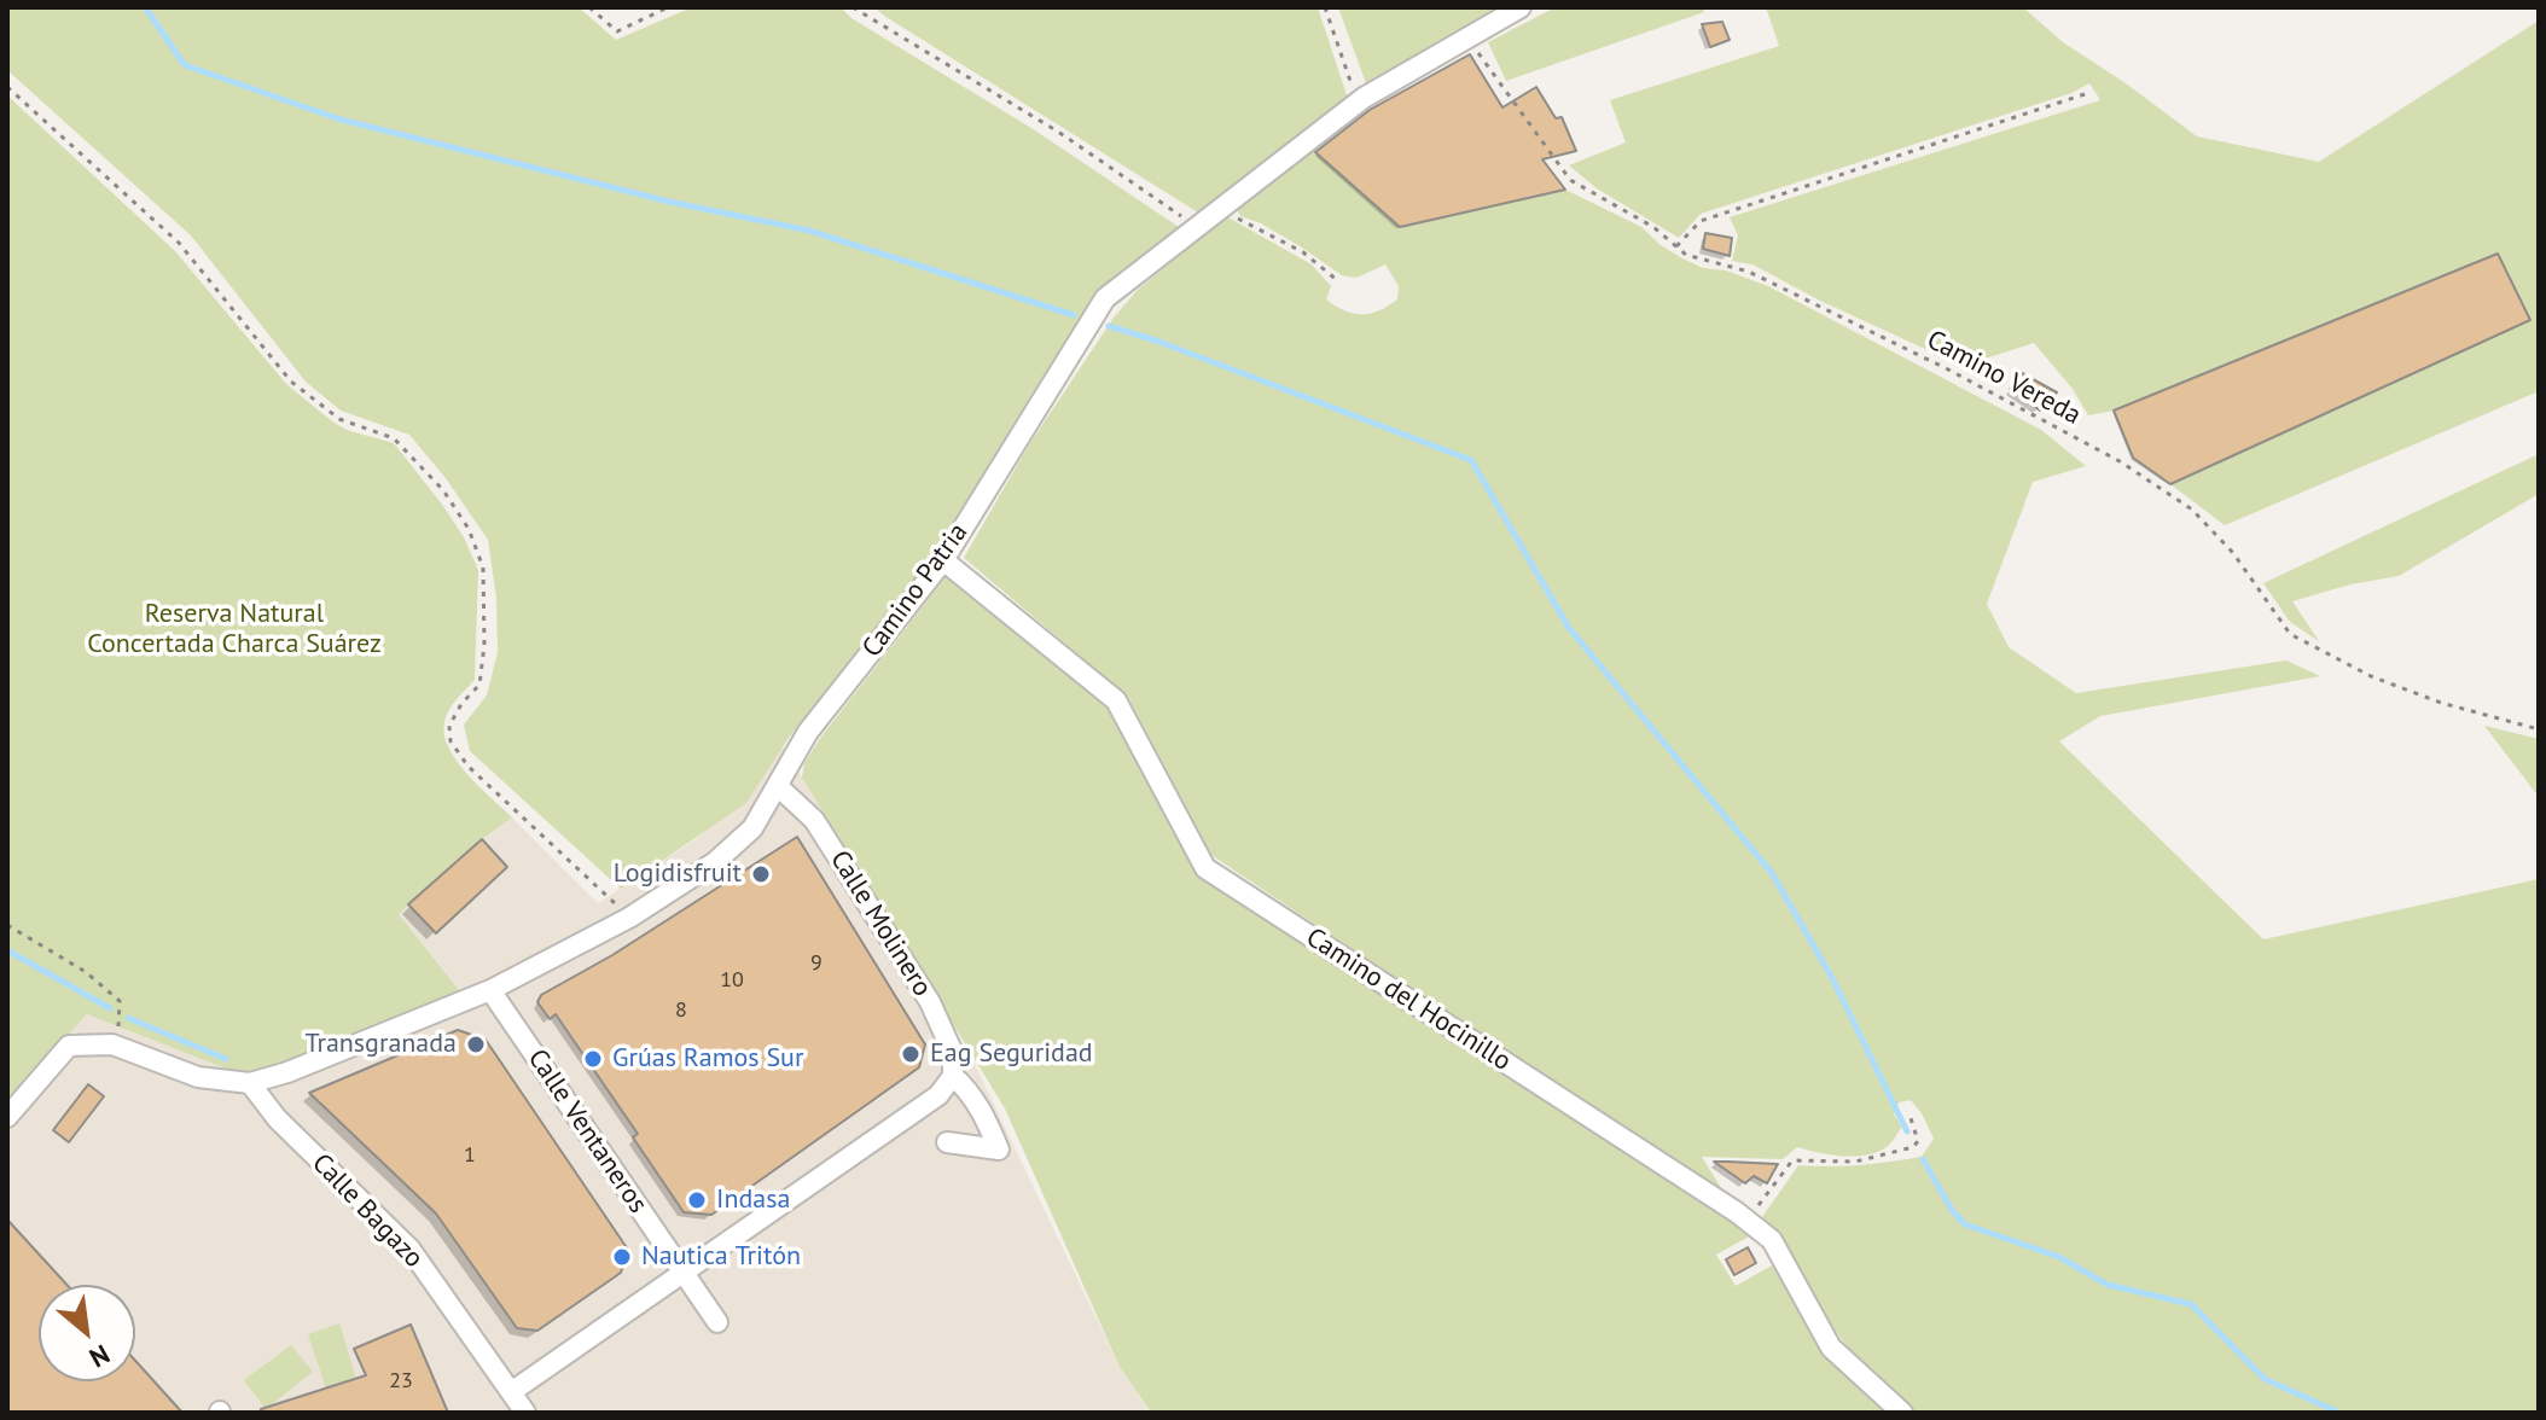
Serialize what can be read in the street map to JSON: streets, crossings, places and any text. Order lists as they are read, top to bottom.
{
  "streets": {
    "street": [
      "Camino Patria",
      "Calle Molinero",
      "Camino del Hocinillo",
      "Calle Ventaneros",
      "Calle Bagazo"
    ],
    "path": ["Camino Vereda"]
  },
  "crossings": [
    ["Camino Vereda", "Camino Patria"],
    ["Camino Patria", "Calle Molinero"],
    ["Camino Patria", "Camino del Hocinillo"],
    ["Camino Patria", "Calle Ventaneros"],
    ["Camino Patria", "Calle Bagazo"]
  ],
  "parks": ["Reserva Natural Concertada Charca Suárez"],
  "places": [
    "Logidisfruit",
    "Transgranada",
    "Eag Seguridad",
    "Grúas Ramos Sur",
    "Indasa",
    "Nautica Tritón"
  ],
  "house_numbers": [
    "9",
    "10",
    "8",
    "1",
    "23"
  ],
  "north": "bottom right"
}
